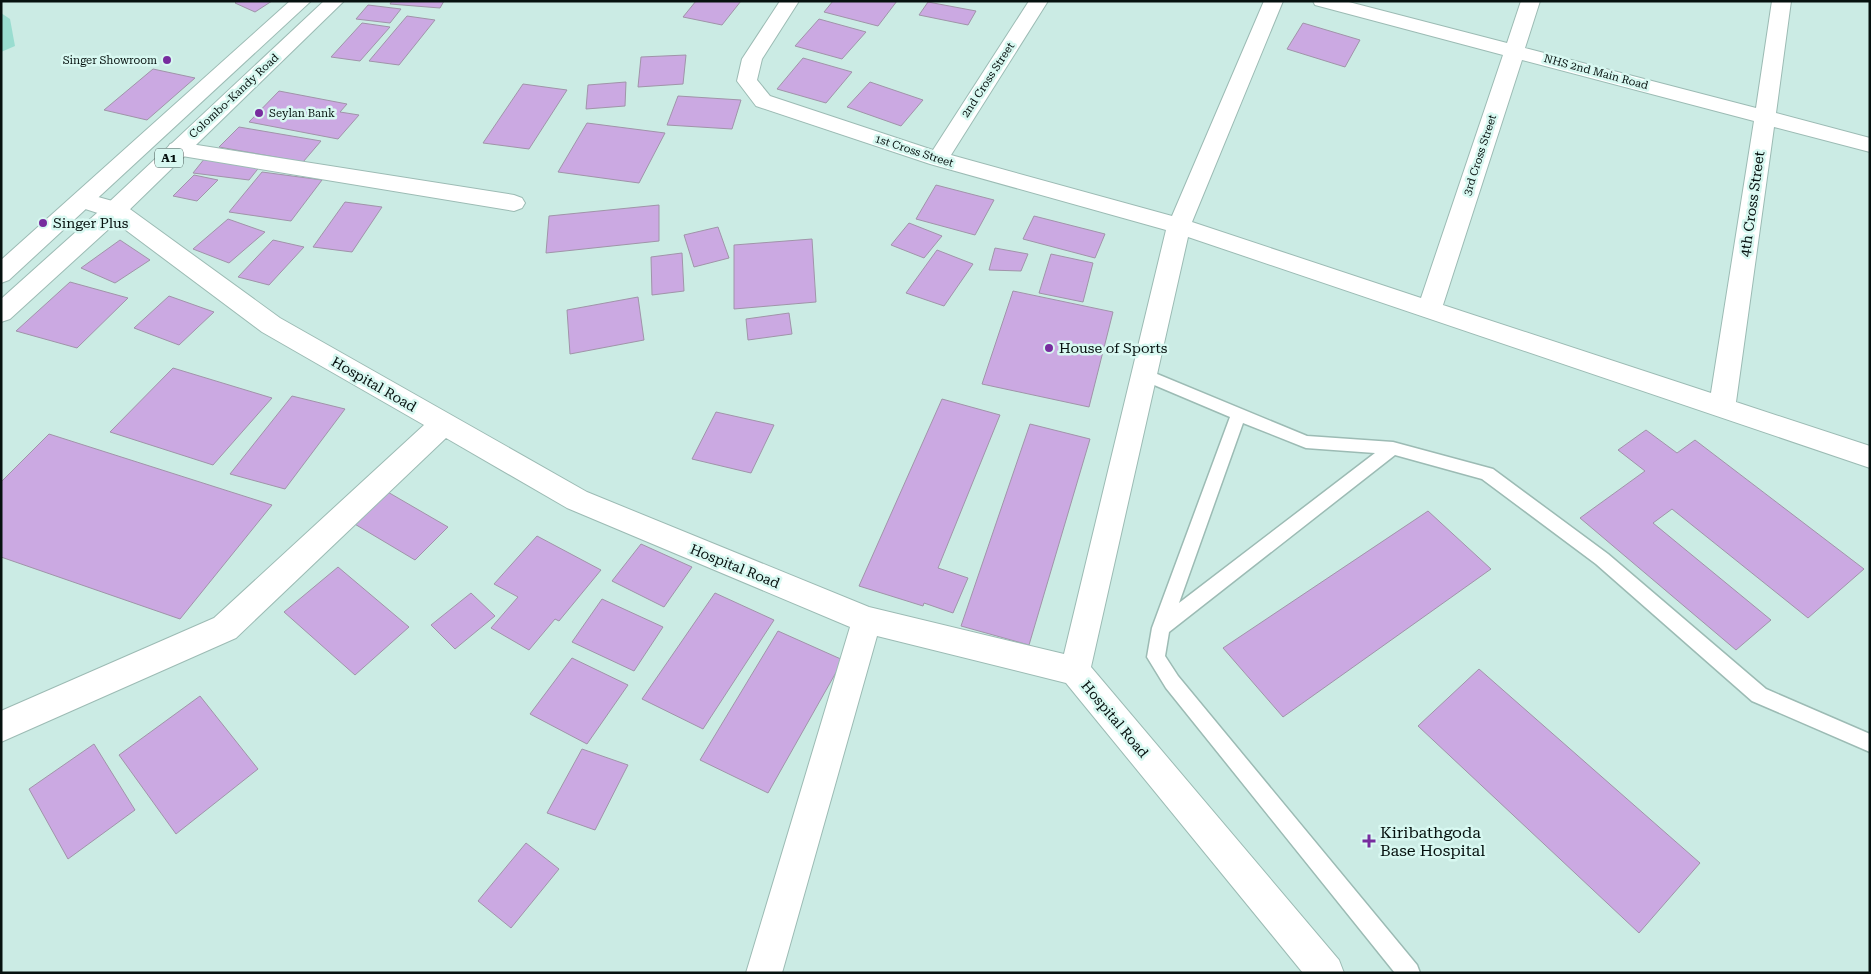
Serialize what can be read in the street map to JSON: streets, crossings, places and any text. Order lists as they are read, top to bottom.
{
  "streets": {
    "main road": [
      "NHS 2nd Main Road",
      "2nd Cross Street",
      "Colombo-Kandy Road",
      "1st Cross Street",
      "3rd Cross Street",
      "A1",
      "4th Cross Street",
      "Hospital Road"
    ]
  },
  "crossings": [
    ["NHS 2nd Main Road", "3rd Cross Street"],
    ["NHS 2nd Main Road", "4th Cross Street"],
    ["2nd Cross Street", "1st Cross Street"],
    ["Colombo-Kandy Road", "Hospital Road"],
    ["1st Cross Street", "3rd Cross Street"],
    ["1st Cross Street", "4th Cross Street"]
  ],
  "places": {
    "other": [
      "Singer Showroom",
      "Seylan Bank",
      "Singer Plus",
      "House of Sports"
    ],
    "health": ["Kiribathgoda Base Hospital"]
  }
}
